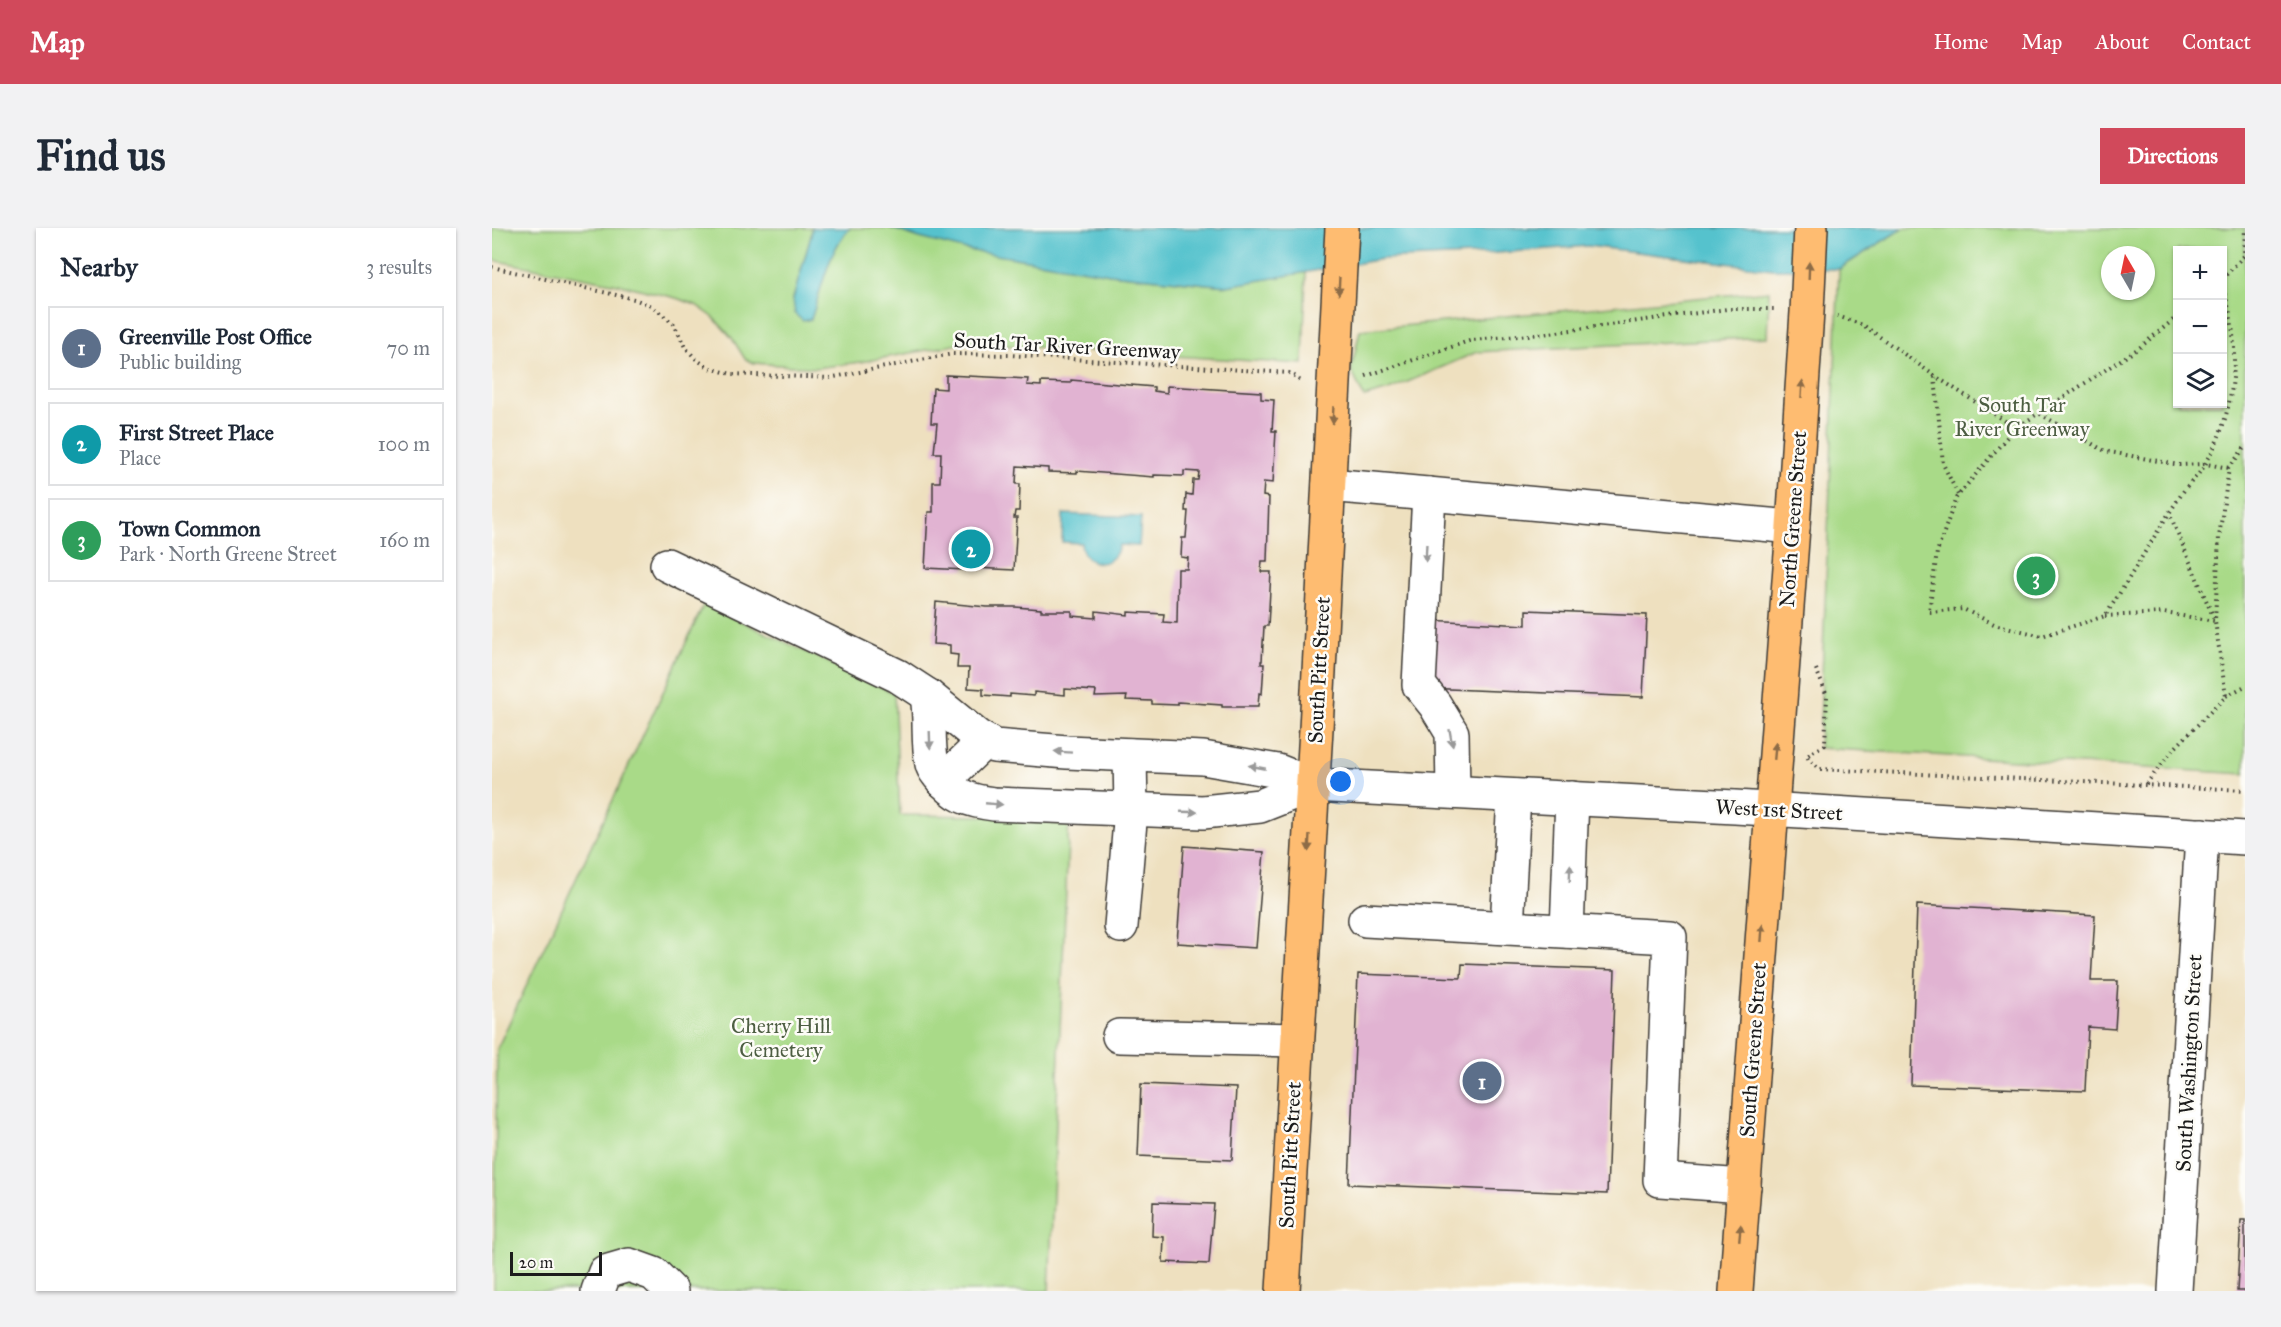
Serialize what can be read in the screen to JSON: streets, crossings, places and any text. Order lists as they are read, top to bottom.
{
  "streets": {
    "main road": ["North Greene Street", "South Pitt Street", "South Greene Street"],
    "street": ["West 1st Street", "South Washington Street"],
    "path": ["South Tar River Greenway"]
  },
  "crossings": [
    ["North Greene Street", "West 1st Street"],
    ["North Greene Street", "South Greene Street"],
    ["South Pitt Street", "West 1st Street"],
    ["West 1st Street", "South Greene Street"],
    ["West 1st Street", "South Washington Street"]
  ],
  "one_way": ["North Greene Street", "South Pitt Street", "South Greene Street"],
  "parks": ["South Tar River Greenway", "Cherry Hill Cemetery"],
  "scale_bar": "20 m",
  "north": "top",
  "page": {
    "header": "Map",
    "nav": [
      "Home",
      "Map",
      "About",
      "Contact"
    ],
    "buttons": "Directions",
    "title": "Find us",
    "heading": ["Nearby", "3 results"],
    "map_buttons": ["+", "−"],
    "list": [
      {
        "mark": "1",
        "name": "Greenville Post Office",
        "note": "Public building",
        "value": "70 m"
      },
      {
        "mark": "2",
        "name": "First Street Place",
        "note": "Place",
        "value": "100 m"
      },
      {
        "mark": "3",
        "name": "Town Common",
        "note": "Park · North Greene Street",
        "value": "160 m"
      }
    ],
    "pins": ["2", "3", "1"],
    "scale": "20 m"
  }
}
